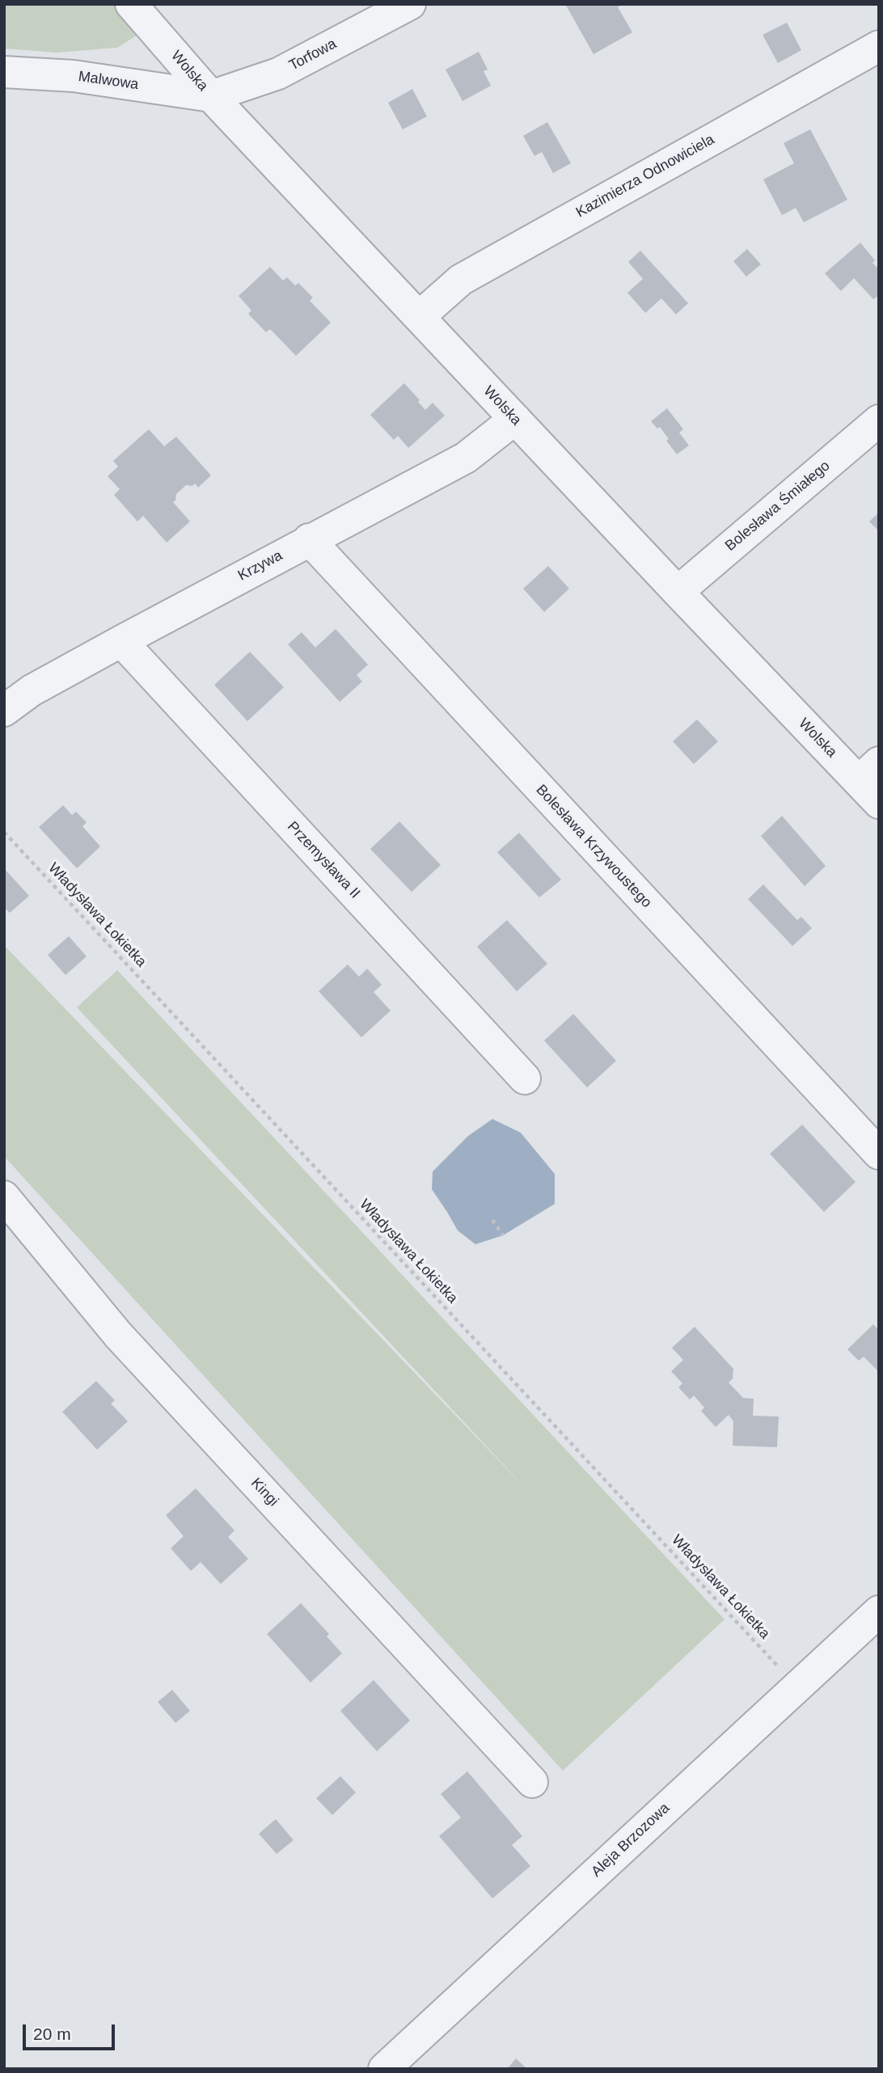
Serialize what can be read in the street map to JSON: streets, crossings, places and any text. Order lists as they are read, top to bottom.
{
  "streets": {
    "street": [
      "Torfowa",
      "Wolska",
      "Malwowa",
      "Kazimierza Odnowiciela",
      "Bolesława Śmiałego",
      "Krzywa",
      "Bolesława Krzywoustego",
      "Przemysława II",
      "Kingi",
      "Aleja Brzozowa"
    ],
    "path": ["Władysława Łokietka"]
  },
  "crossings": [
    ["Torfowa", "Wolska"],
    ["Torfowa", "Malwowa"],
    ["Wolska", "Malwowa"],
    ["Wolska", "Kazimierza Odnowiciela"],
    ["Wolska", "Bolesława Śmiałego"],
    ["Wolska", "Krzywa"],
    ["Krzywa", "Bolesława Krzywoustego"],
    ["Krzywa", "Przemysława II"],
    ["Władysława Łokietka", "Aleja Brzozowa"]
  ],
  "scale_bar": "20 m"
}
